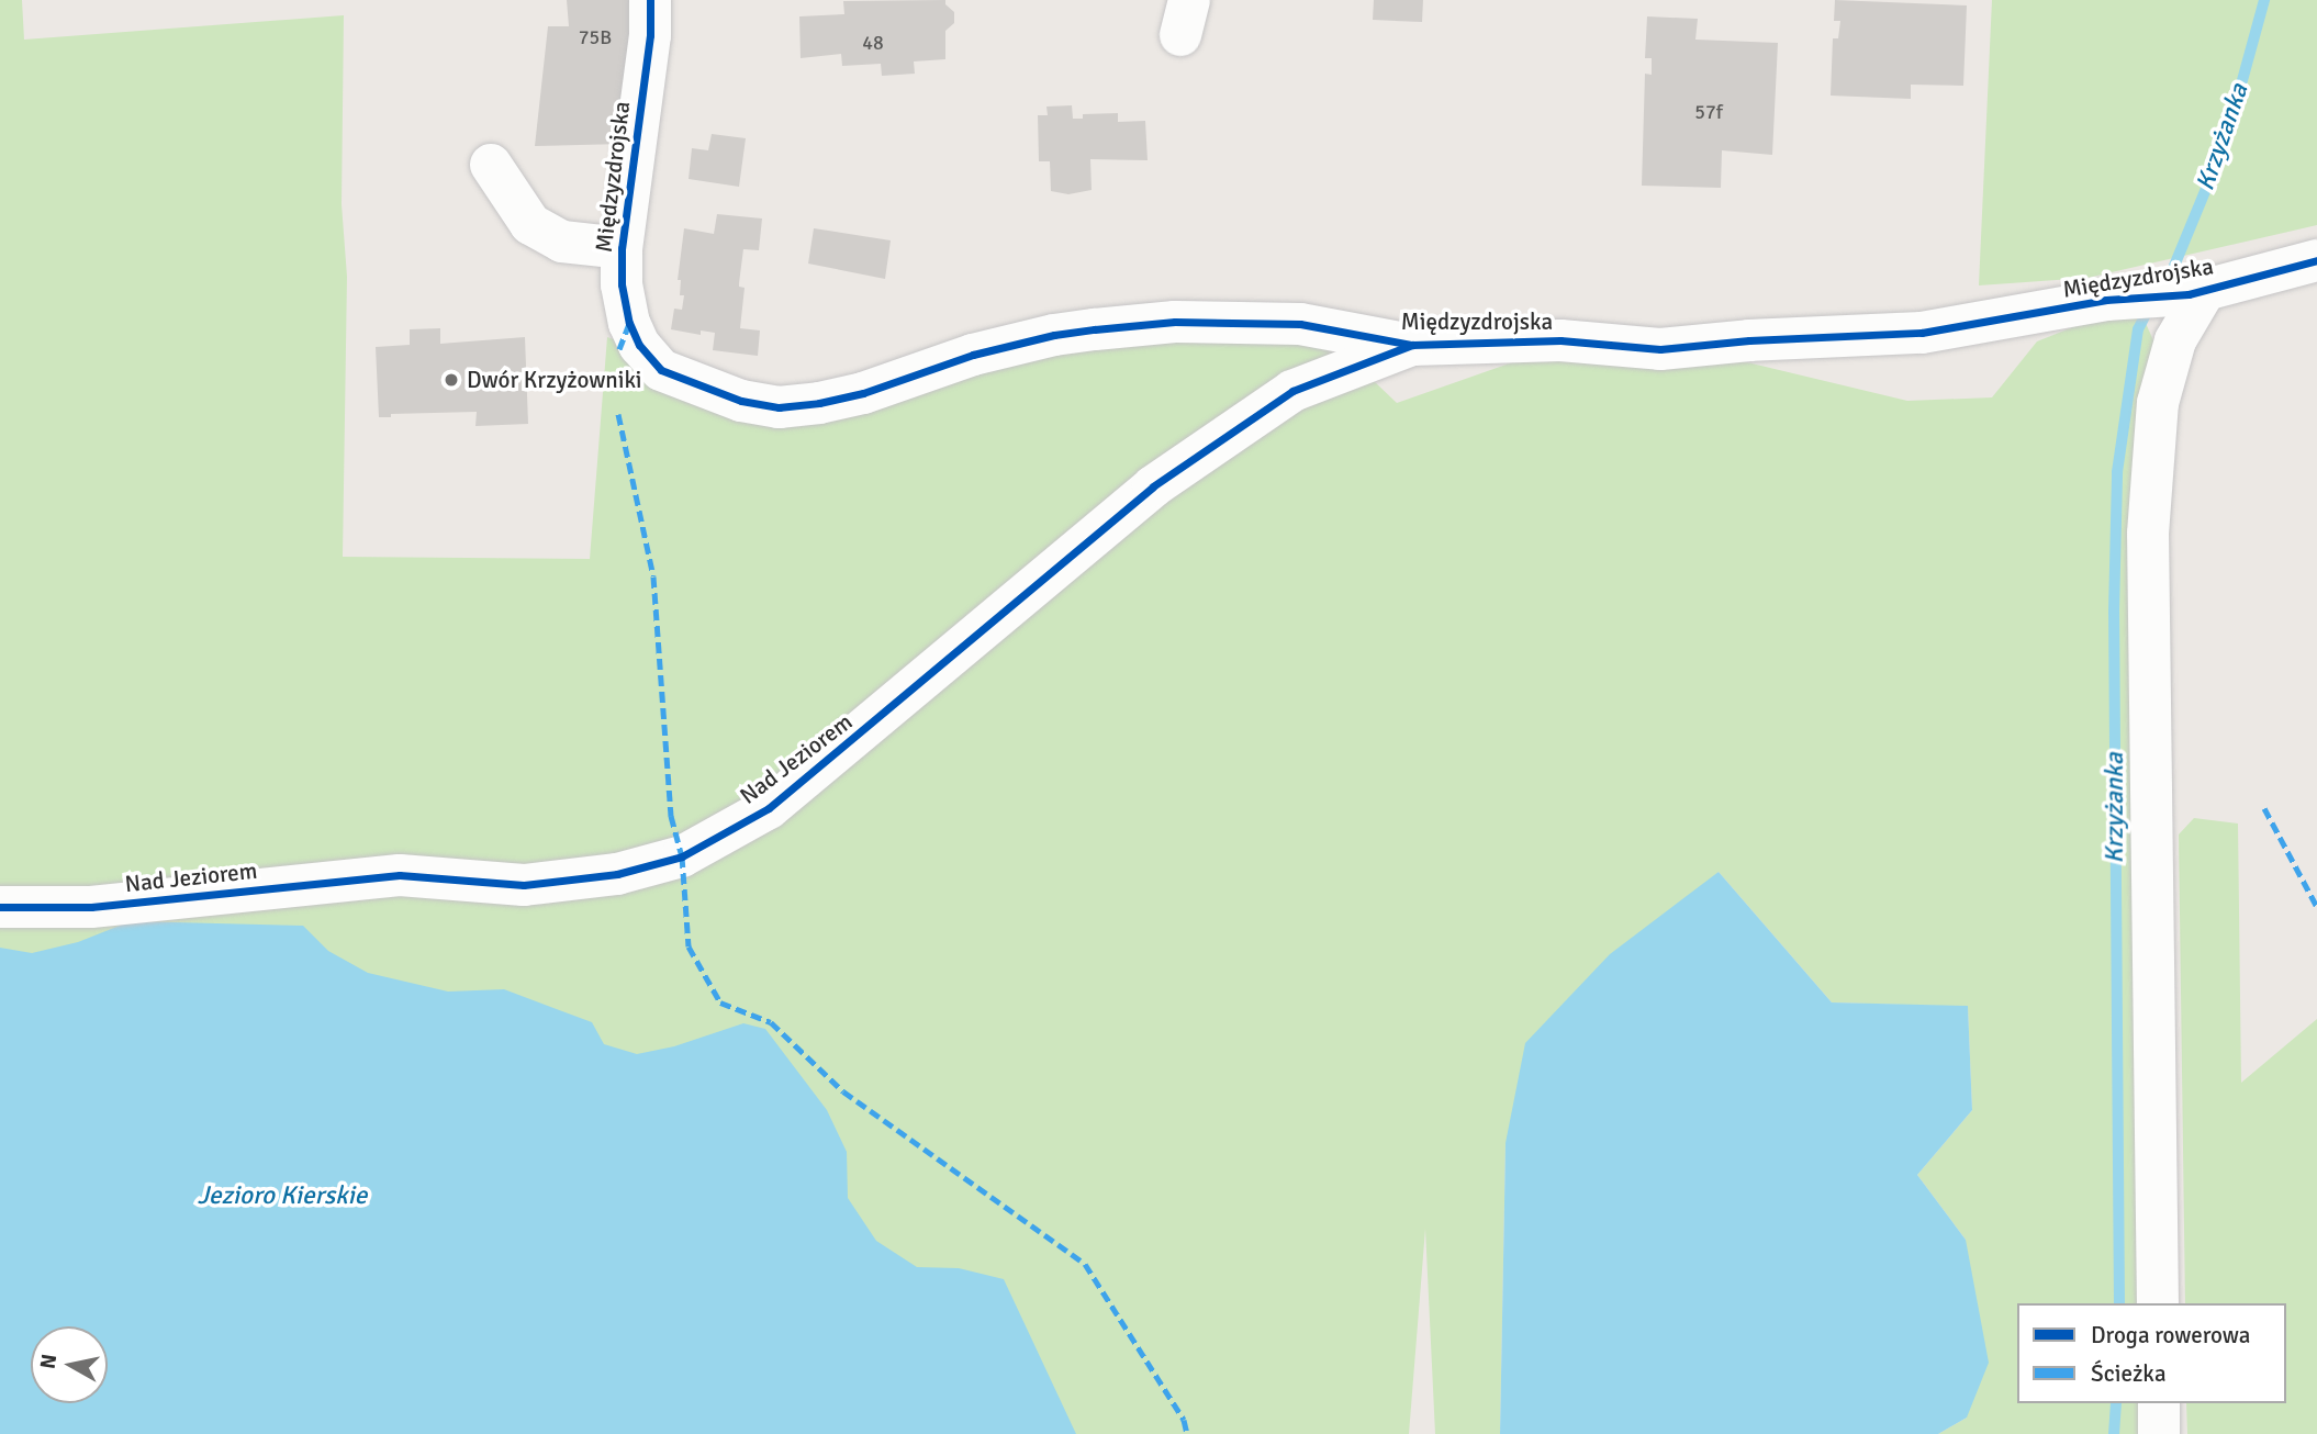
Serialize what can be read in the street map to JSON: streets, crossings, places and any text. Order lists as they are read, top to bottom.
{
  "streets": {
    "street": ["Międzyzdrojska", "Nad Jeziorem"]
  },
  "crossings": [
    ["Międzyzdrojska", "Nad Jeziorem"]
  ],
  "water": ["Krzyżanka", "Jezioro Kierskie"],
  "places": ["Dwór Krzyżowniki"],
  "house_numbers": ["75B", "48", "57f"],
  "legend": ["Droga rowerowa", "Ścieżka"],
  "north": "left"
}
